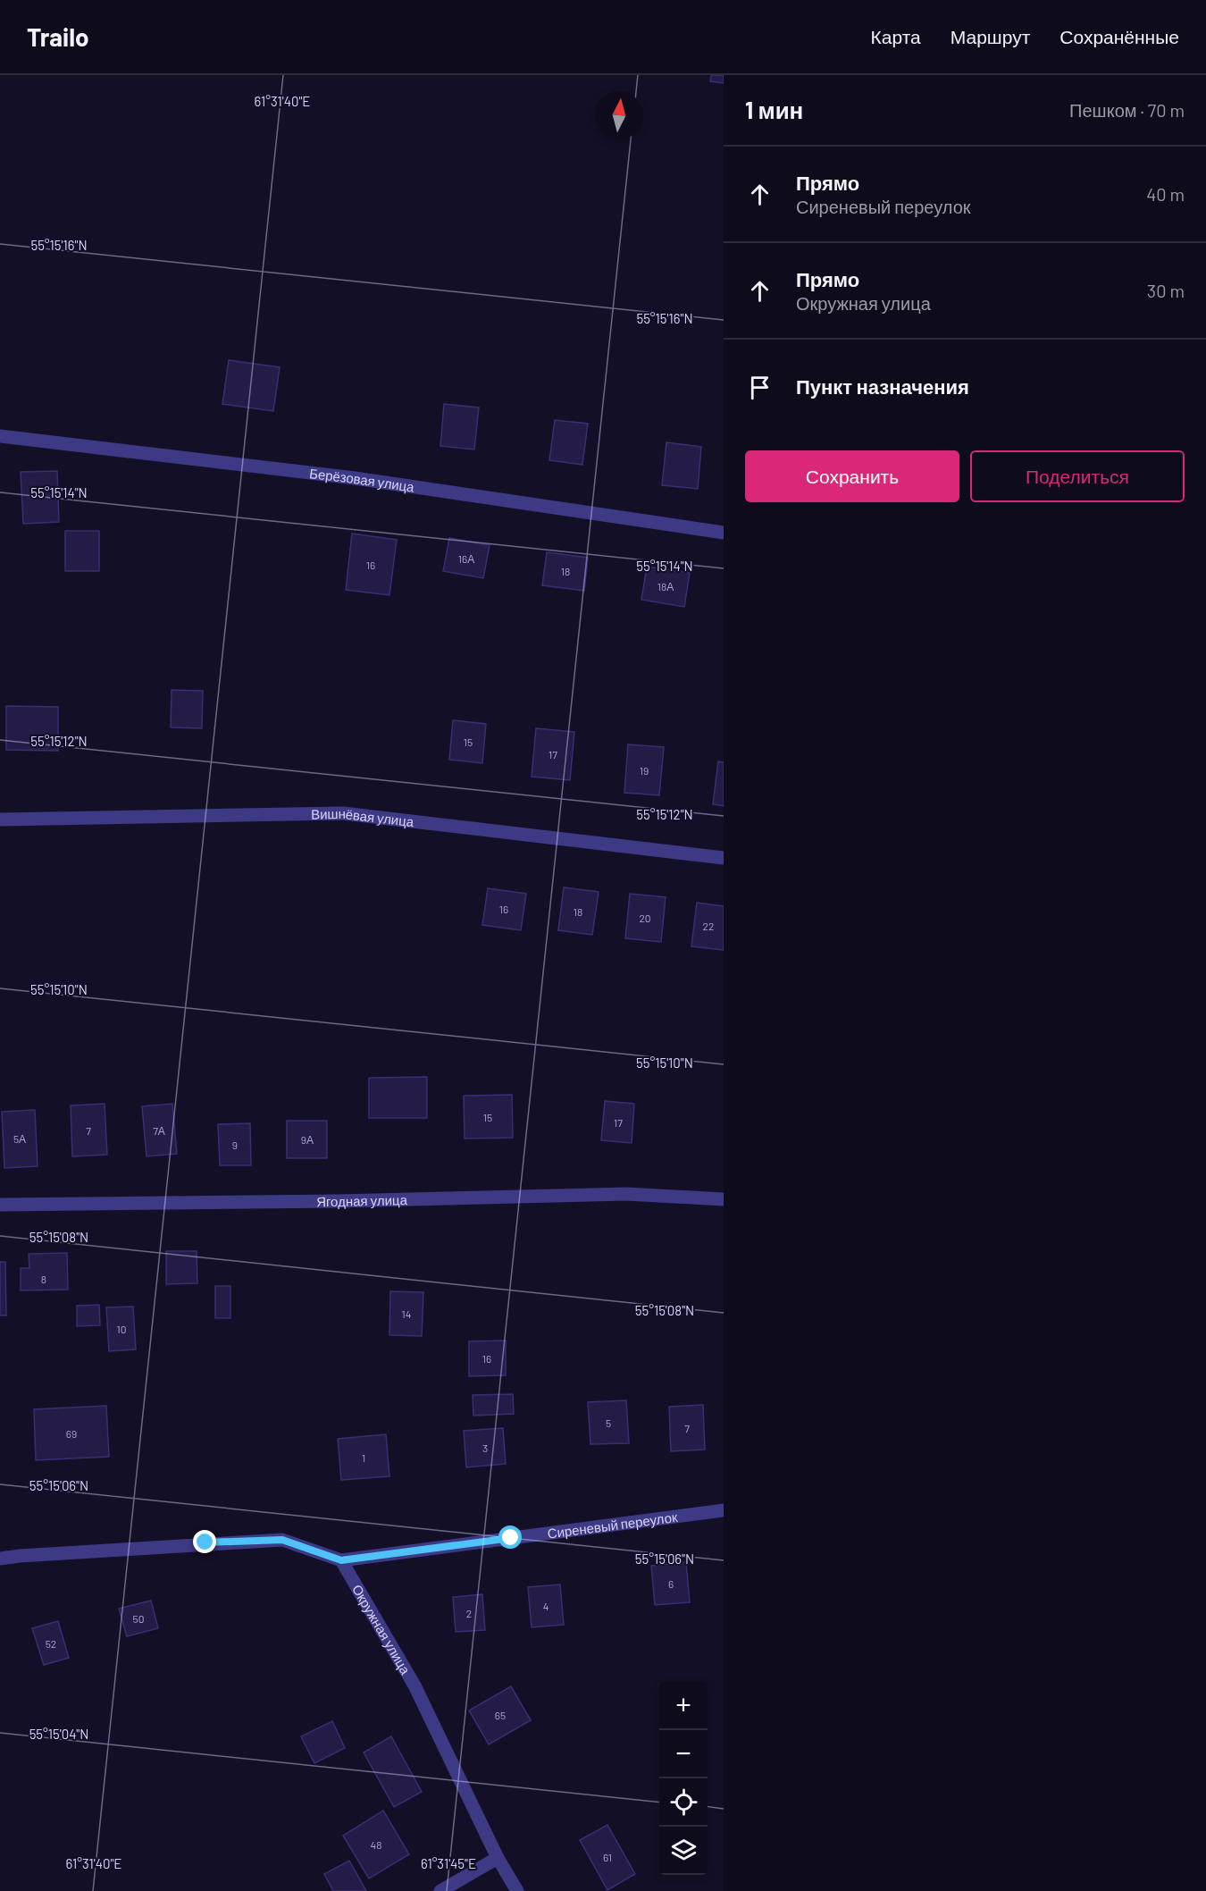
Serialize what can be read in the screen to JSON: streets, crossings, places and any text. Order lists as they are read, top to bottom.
{
  "streets": {
    "street": [
      "Берёзовая улица",
      "Вишнёвая улица",
      "Ягодная улица",
      "Сиреневый переулок",
      "Окружная улица"
    ]
  },
  "crossings": [
    ["Сиреневый переулок", "Окружная улица"]
  ],
  "house_numbers": [
    "16А",
    "16",
    "18",
    "18А",
    "15",
    "17",
    "19",
    "16",
    "18",
    "20",
    "22",
    "15",
    "17",
    "7",
    "7А",
    "5А",
    "9А",
    "9",
    "8",
    "14",
    "10",
    "16",
    "5",
    "7",
    "69",
    "3",
    "1",
    "6",
    "4",
    "2",
    "50",
    "52",
    "65",
    "48",
    "61"
  ],
  "north": "top",
  "page": {
    "header": "Trailo",
    "nav": ["Карта", "Маршрут", "Сохранённые"],
    "heading": ["1 мин", "Пешком · 70 m"],
    "list": [
      ["Прямо", "Сиреневый переулок", "40 m"],
      ["Прямо", "Окружная улица", "30 m"],
      "Пункт назначения"
    ],
    "buttons": ["Сохранить", "Поделиться"],
    "map_buttons": ["+", "−"]
  },
  "coordinates": [
    "61°31'40\"E",
    "55°15'16\"N",
    "55°15'14\"N",
    "55°15'12\"N",
    "55°15'10\"N",
    "55°15'08\"N",
    "55°15'06\"N",
    "55°15'04\"N",
    "61°31'45\"E"
  ]
}
